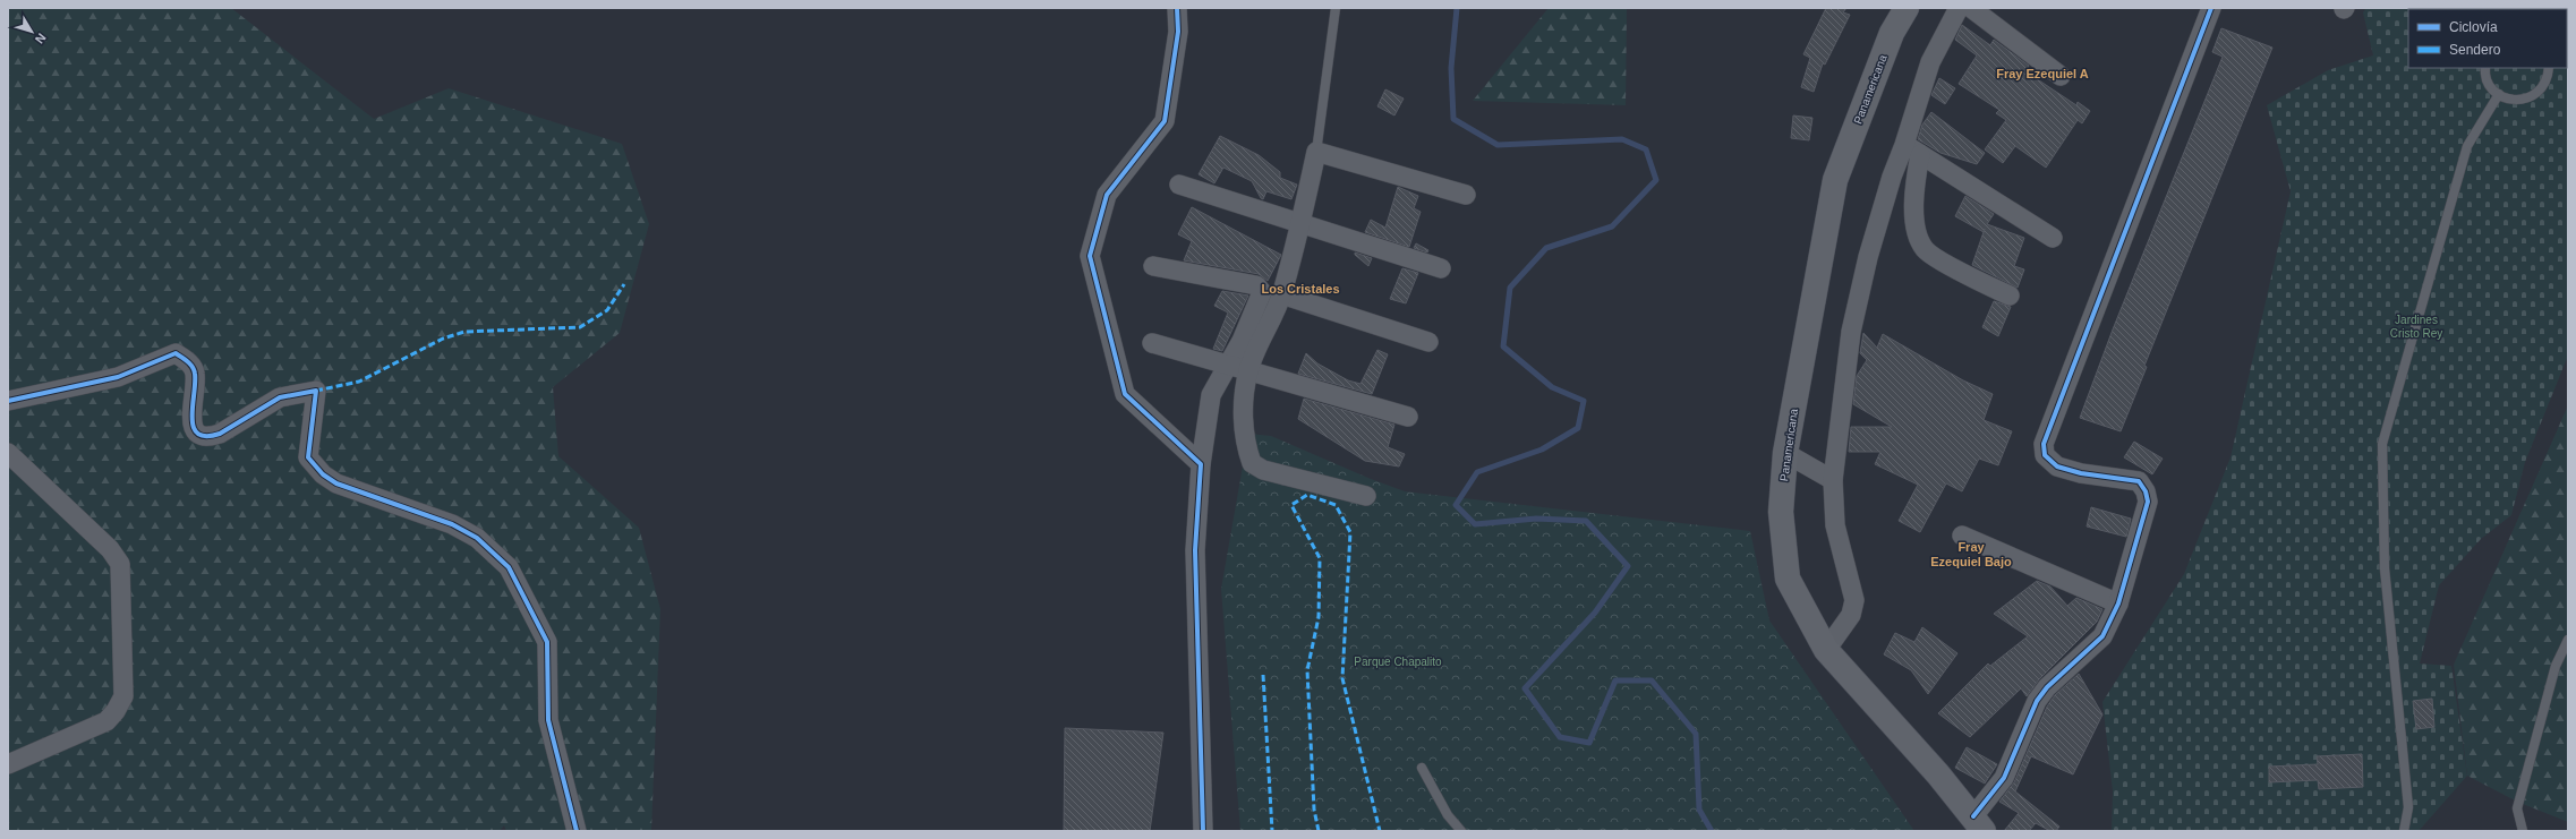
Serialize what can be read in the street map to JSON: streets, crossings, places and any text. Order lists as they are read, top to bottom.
{
  "streets": {
    "main road": ["Panamericana"]
  },
  "districts": ["Fray Ezequiel A", "Los Cristales", "Fray Ezequiel Bajo"],
  "parks": ["Jardines Cristo Rey", "Parque Chapalito"],
  "legend": ["Ciclovía", "Sendero"],
  "north": "bottom right"
}
